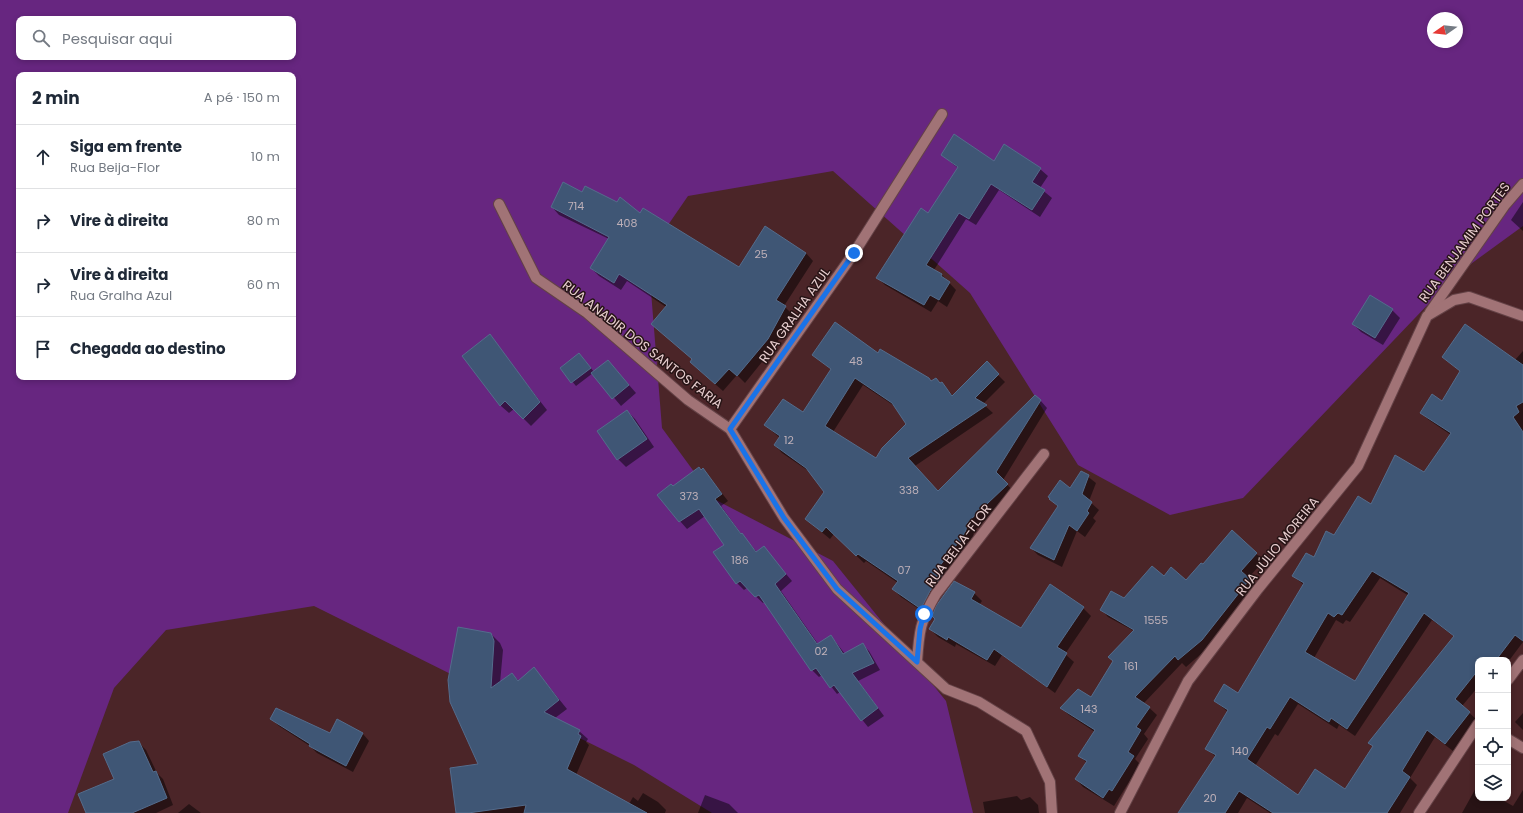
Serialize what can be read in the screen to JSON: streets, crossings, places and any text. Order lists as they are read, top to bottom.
{
  "streets": {
    "street": [
      "RUA BENJAMIM PORTES",
      "RUA GRALHA AZUL",
      "RUA ANADIR DOS SANTOS FARIA",
      "RUA BEIJA-FLOR",
      "RUA JÚLIO MOREIRA"
    ]
  },
  "crossings": [
    ["RUA BENJAMIM PORTES", "RUA JÚLIO MOREIRA"],
    ["RUA GRALHA AZUL", "RUA ANADIR DOS SANTOS FARIA"],
    ["RUA ANADIR DOS SANTOS FARIA", "RUA BEIJA-FLOR"]
  ],
  "house_numbers": [
    "714",
    "408",
    "25",
    "48",
    "12",
    "338",
    "373",
    "186",
    "07",
    "1555",
    "02",
    "161",
    "143",
    "140",
    "20"
  ],
  "north": "left",
  "page": {
    "search": "Pesquisar aqui",
    "heading": ["2 min", "A pé · 150 m"],
    "list": [
      ["Siga em frente", "Rua Beija-Flor", "10 m"],
      ["Vire à direita", "80 m"],
      ["Vire à direita", "Rua Gralha Azul", "60 m"],
      "Chegada ao destino"
    ],
    "map_buttons": ["+", "−"]
  }
}
